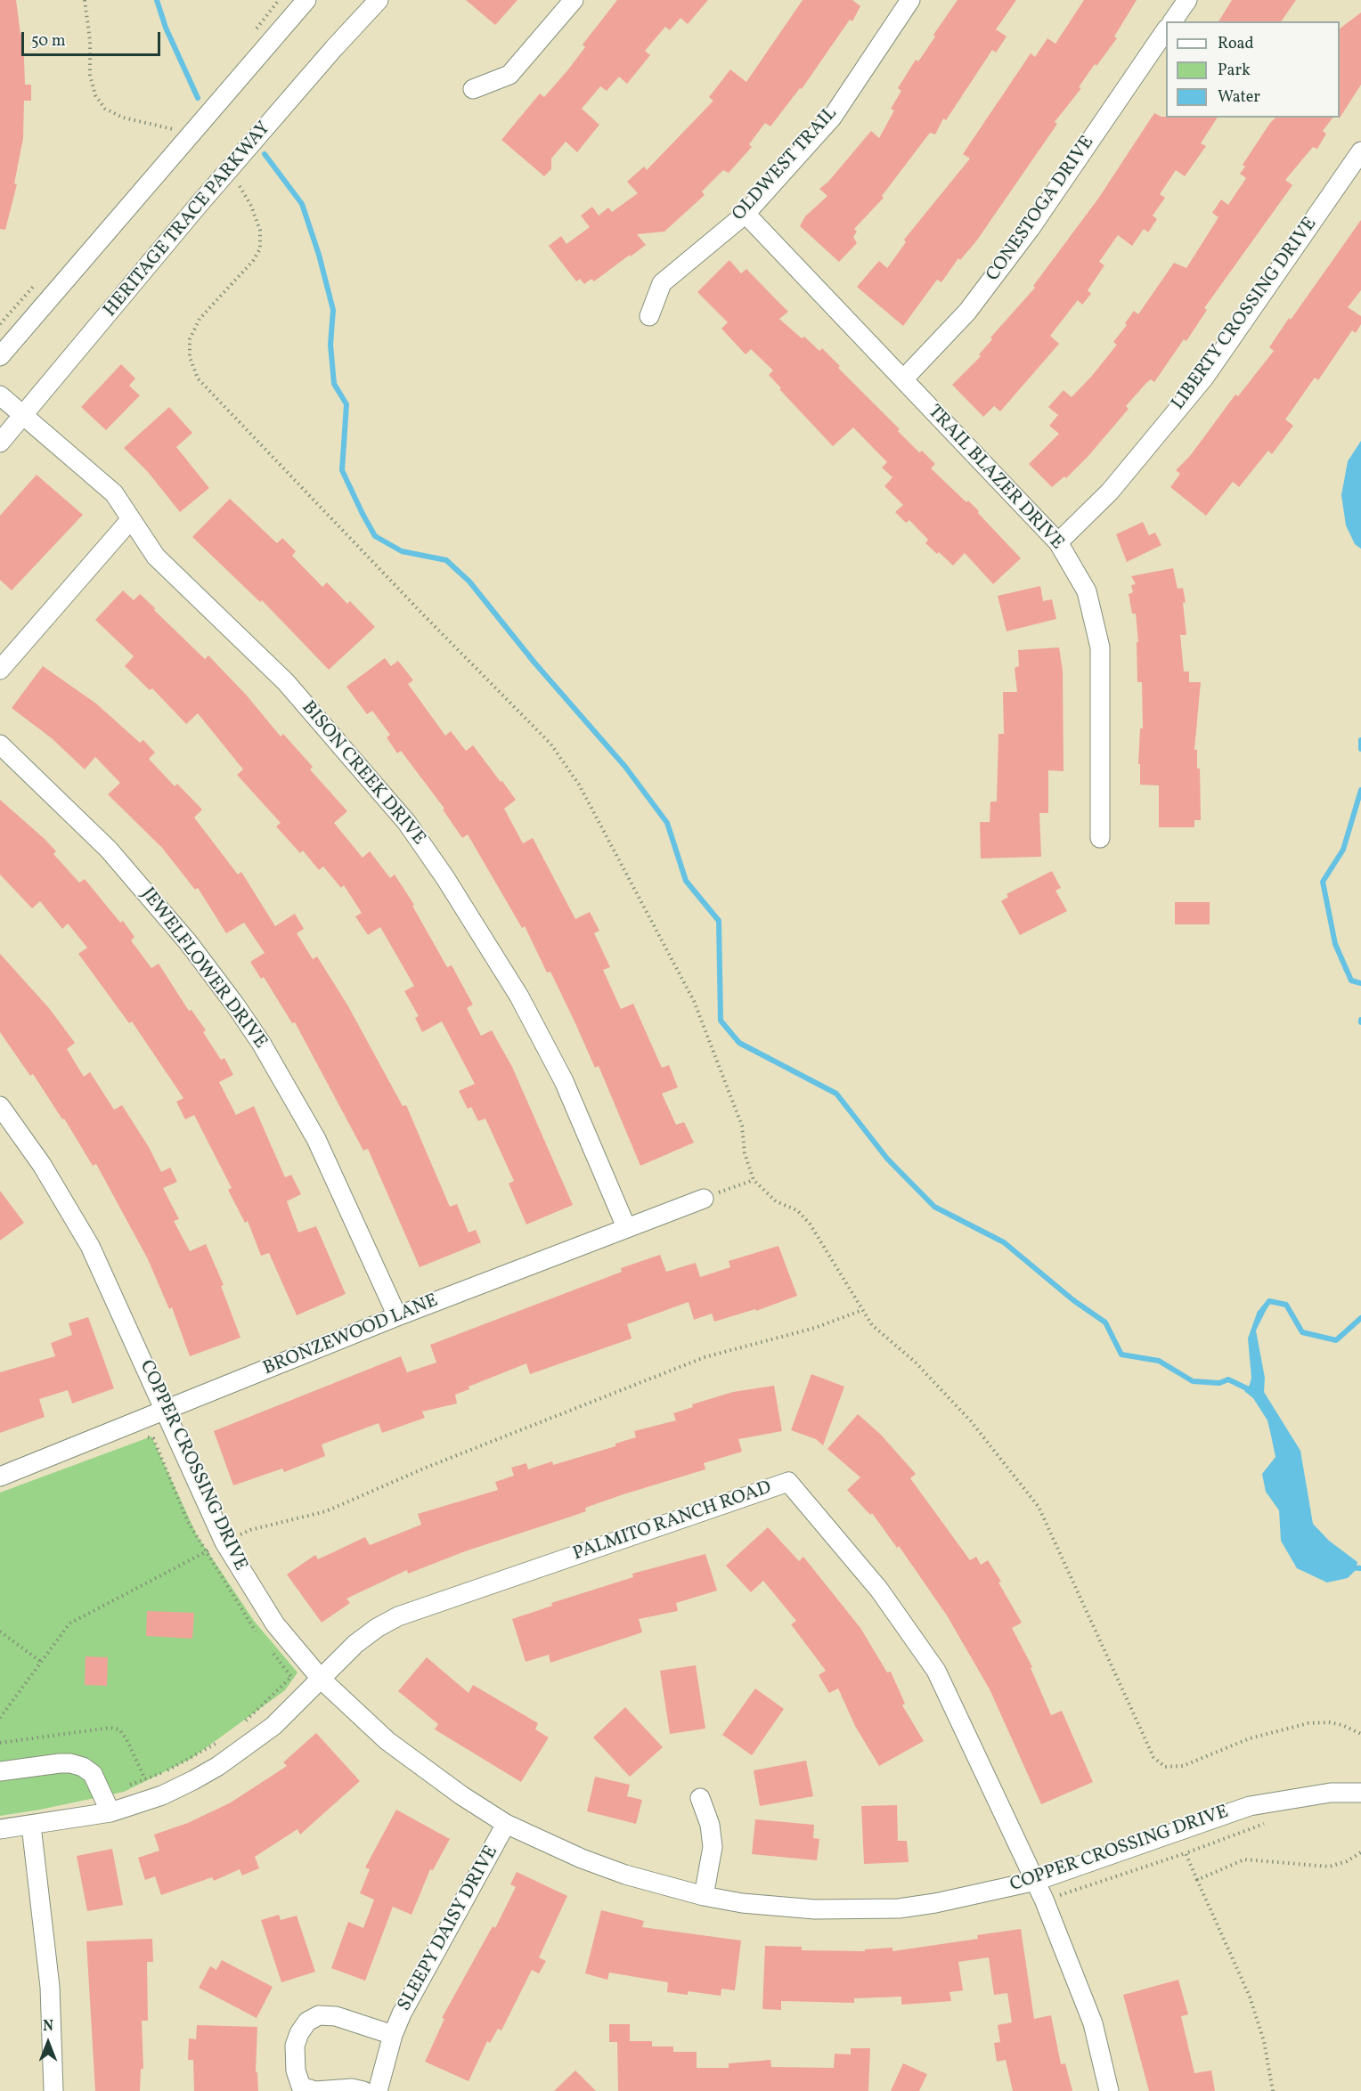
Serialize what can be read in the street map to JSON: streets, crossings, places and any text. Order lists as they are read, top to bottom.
{
  "streets": {
    "street": [
      "OLDWEST TRAIL",
      "CONESTOGA DRIVE",
      "HERITAGE TRACE PARKWAY",
      "LIBERTY CROSSING DRIVE",
      "TRAIL BLAZER DRIVE",
      "BISON CREEK DRIVE",
      "JEWELFLOWER DRIVE",
      "BRONZEWOOD LANE",
      "COPPER CROSSING DRIVE",
      "PALMITO RANCH ROAD",
      "SLEEPY DAISY DRIVE"
    ]
  },
  "crossings": [
    ["OLDWEST TRAIL", "TRAIL BLAZER DRIVE"],
    ["CONESTOGA DRIVE", "TRAIL BLAZER DRIVE"],
    ["HERITAGE TRACE PARKWAY", "BISON CREEK DRIVE"],
    ["LIBERTY CROSSING DRIVE", "TRAIL BLAZER DRIVE"],
    ["BISON CREEK DRIVE", "BRONZEWOOD LANE"],
    ["JEWELFLOWER DRIVE", "BRONZEWOOD LANE"],
    ["BRONZEWOOD LANE", "COPPER CROSSING DRIVE"],
    ["COPPER CROSSING DRIVE", "PALMITO RANCH ROAD"],
    ["COPPER CROSSING DRIVE", "SLEEPY DAISY DRIVE"]
  ],
  "legend": ["Road", "Park", "Water"],
  "scale_bar": "50 m",
  "north": "top"
}
